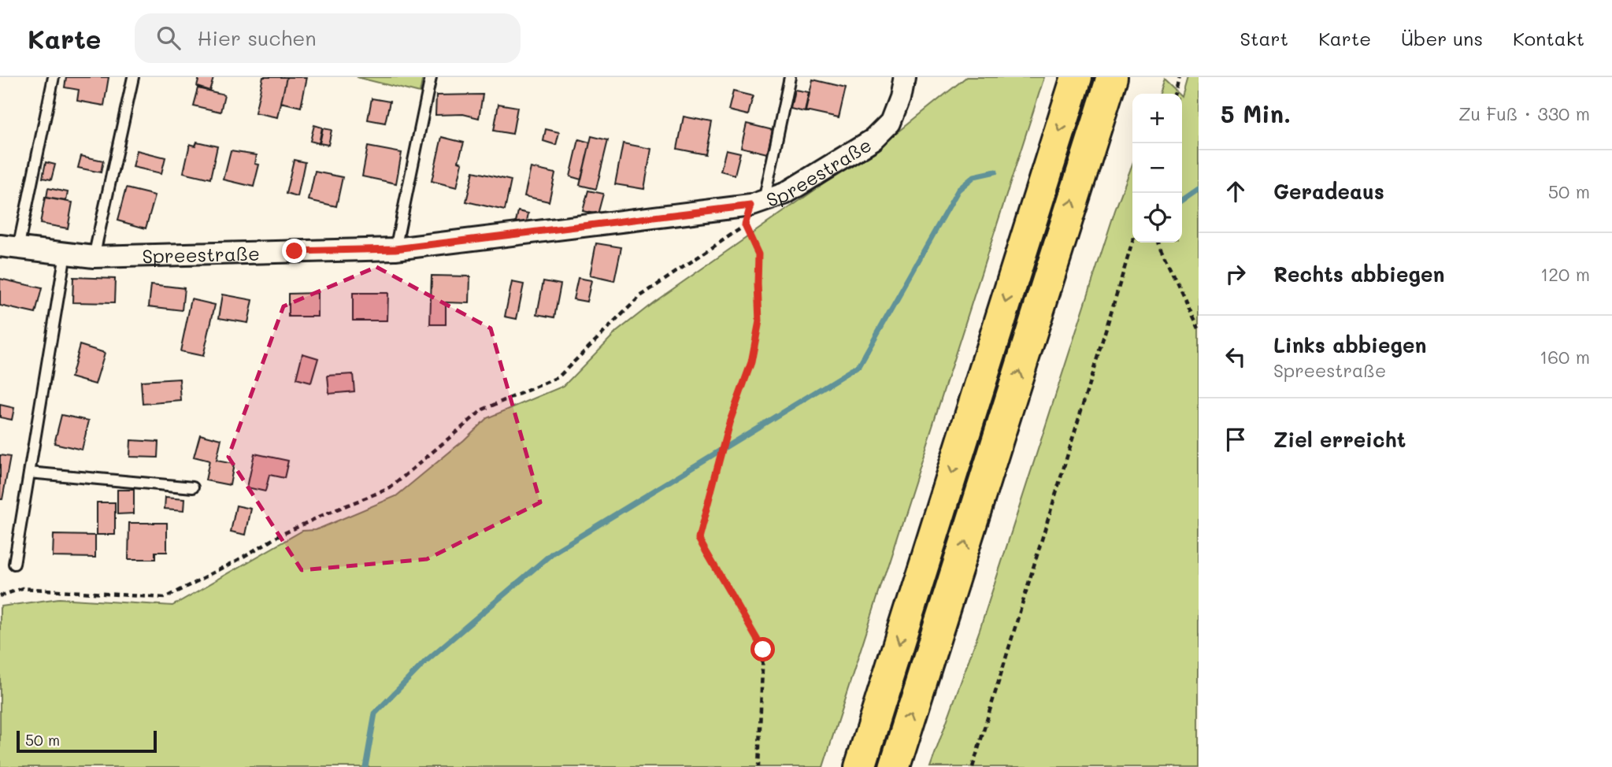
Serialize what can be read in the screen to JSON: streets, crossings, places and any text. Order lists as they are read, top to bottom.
{
  "streets": {
    "street": ["Spreestraße"]
  },
  "scale_bar": "50 m",
  "page": {
    "header": "Karte",
    "search": "Hier suchen",
    "nav": [
      "Start",
      "Karte",
      "Über uns",
      "Kontakt"
    ],
    "heading": ["5 Min.", "Zu Fuß · 330 m"],
    "map_buttons": ["+", "−"],
    "list": [
      ["Geradeaus", "50 m"],
      ["Rechts abbiegen", "120 m"],
      ["Links abbiegen", "Spreestraße", "160 m"],
      "Ziel erreicht"
    ],
    "scale": "50 m"
  }
}
